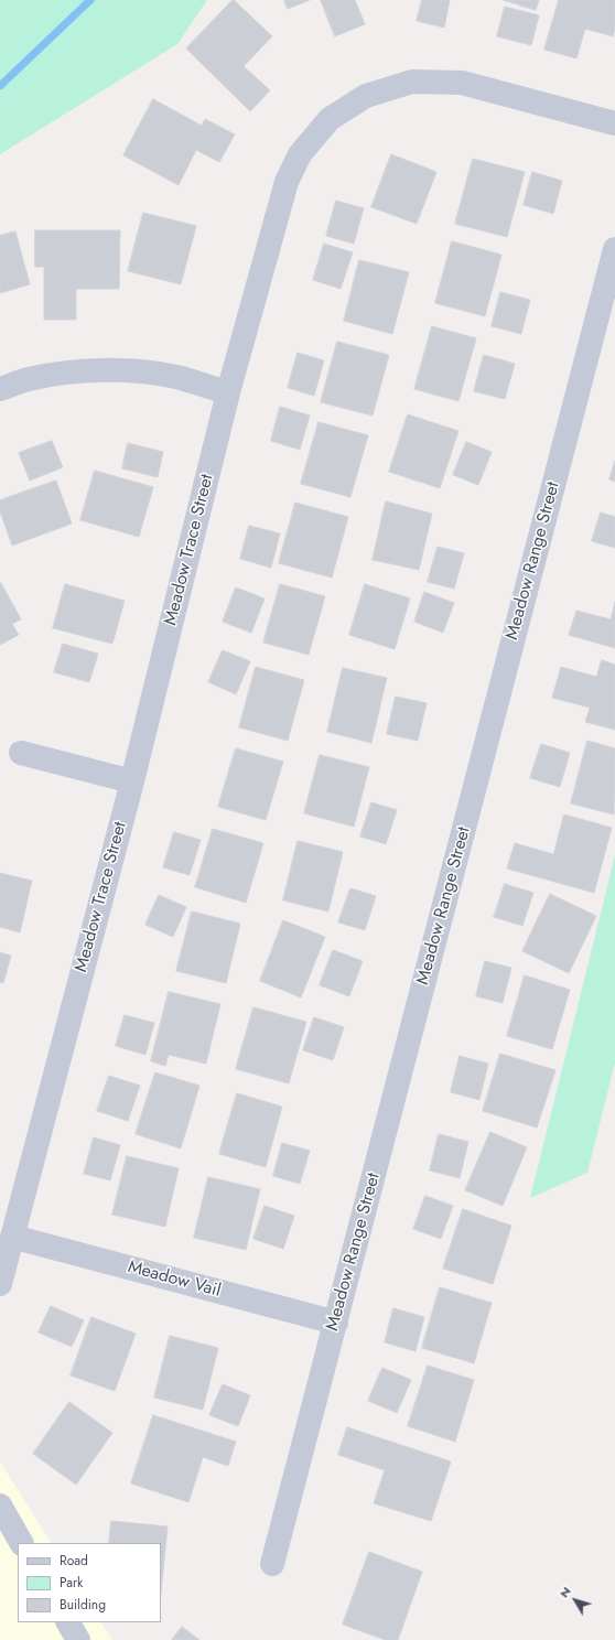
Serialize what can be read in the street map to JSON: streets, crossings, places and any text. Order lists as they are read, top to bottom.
{
  "streets": {
    "street": ["Meadow Trace Street", "Meadow Range Street", "Meadow Vail"]
  },
  "crossings": [
    ["Meadow Trace Street", "Meadow Vail"],
    ["Meadow Range Street", "Meadow Vail"]
  ],
  "legend": ["Road", "Park", "Building"],
  "north": "top left"
}
